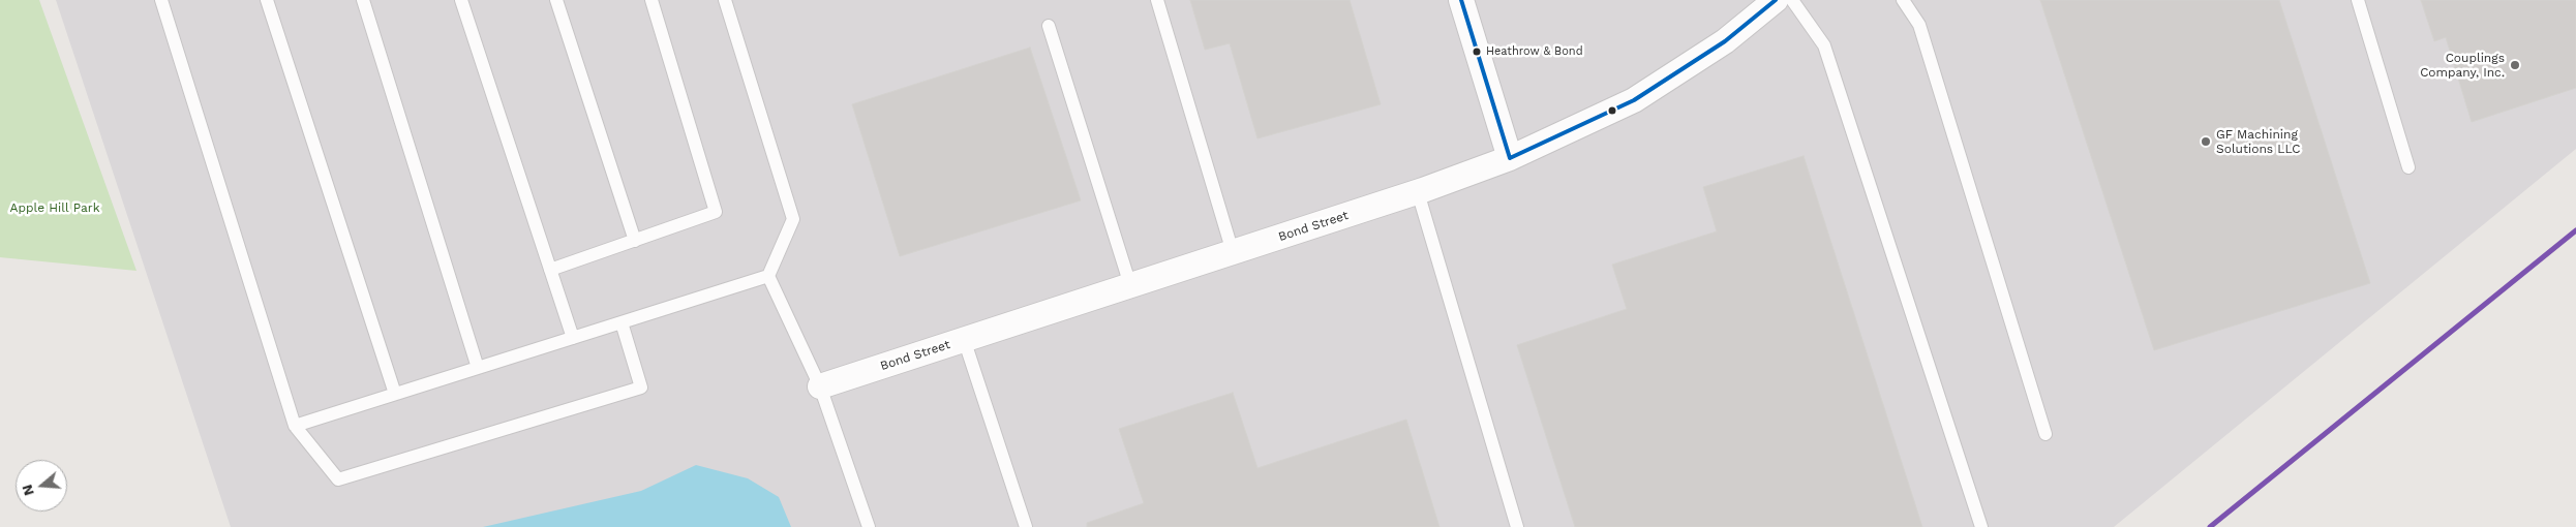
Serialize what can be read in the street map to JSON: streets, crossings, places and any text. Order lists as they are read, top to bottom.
{
  "streets": {
    "street": ["Bond Street"]
  },
  "parks": ["Apple Hill Park"],
  "places": ["Heathrow & Bond", "Couplings Company, Inc.", "GF Machining Solutions LLC"],
  "north": "left"
}
